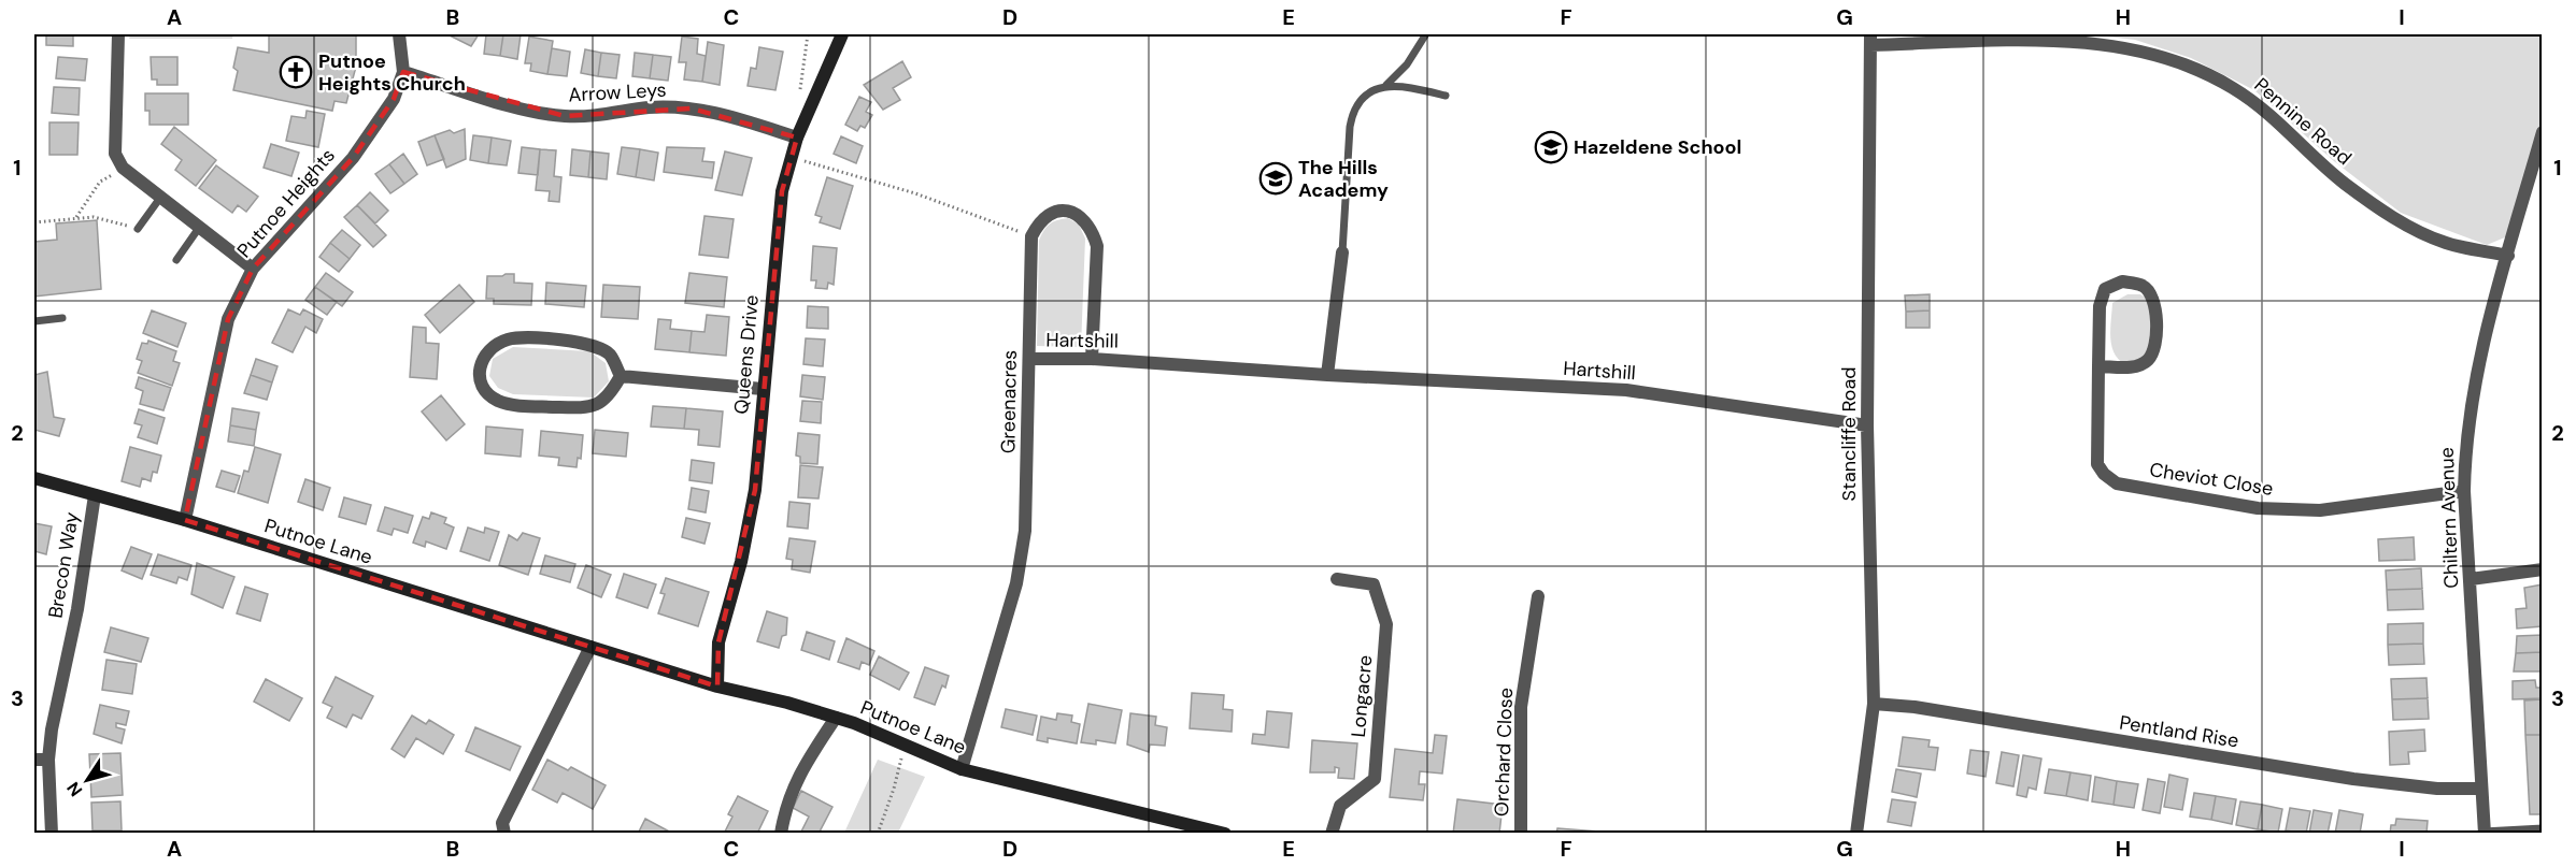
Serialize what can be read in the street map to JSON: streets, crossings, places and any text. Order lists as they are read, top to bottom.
{
  "streets": {
    "street": [
      "Arrow Leys",
      "Pennine Road",
      "Putnoe Heights",
      "Hartshill",
      "Queens Drive",
      "Greenacres",
      "Stancliffe Road",
      "Cheviot Close",
      "Chiltern Avenue",
      "Putnoe Lane",
      "Brecon Way",
      "Longacre",
      "Pentland Rise",
      "Orchard Close"
    ]
  },
  "crossings": [
    ["Arrow Leys", "Putnoe Heights"],
    ["Arrow Leys", "Queens Drive"],
    ["Pennine Road", "Stancliffe Road"],
    ["Pennine Road", "Chiltern Avenue"],
    ["Putnoe Heights", "Putnoe Lane"],
    ["Hartshill", "Greenacres"],
    ["Hartshill", "Stancliffe Road"],
    ["Queens Drive", "Putnoe Lane"],
    ["Greenacres", "Putnoe Lane"],
    ["Stancliffe Road", "Pentland Rise"],
    ["Cheviot Close", "Chiltern Avenue"],
    ["Chiltern Avenue", "Pentland Rise"],
    ["Putnoe Lane", "Brecon Way"]
  ],
  "places": {
    "church": ["Putnoe Heights Church"],
    "school or university": ["Hazeldene School", "The Hills Academy"]
  },
  "north": "bottom left",
  "grid": {
    "columns": [
      "A",
      "B",
      "C",
      "D",
      "E",
      "F",
      "G",
      "H",
      "I"
    ],
    "rows": ["1", "2", "3"]
  }
}
